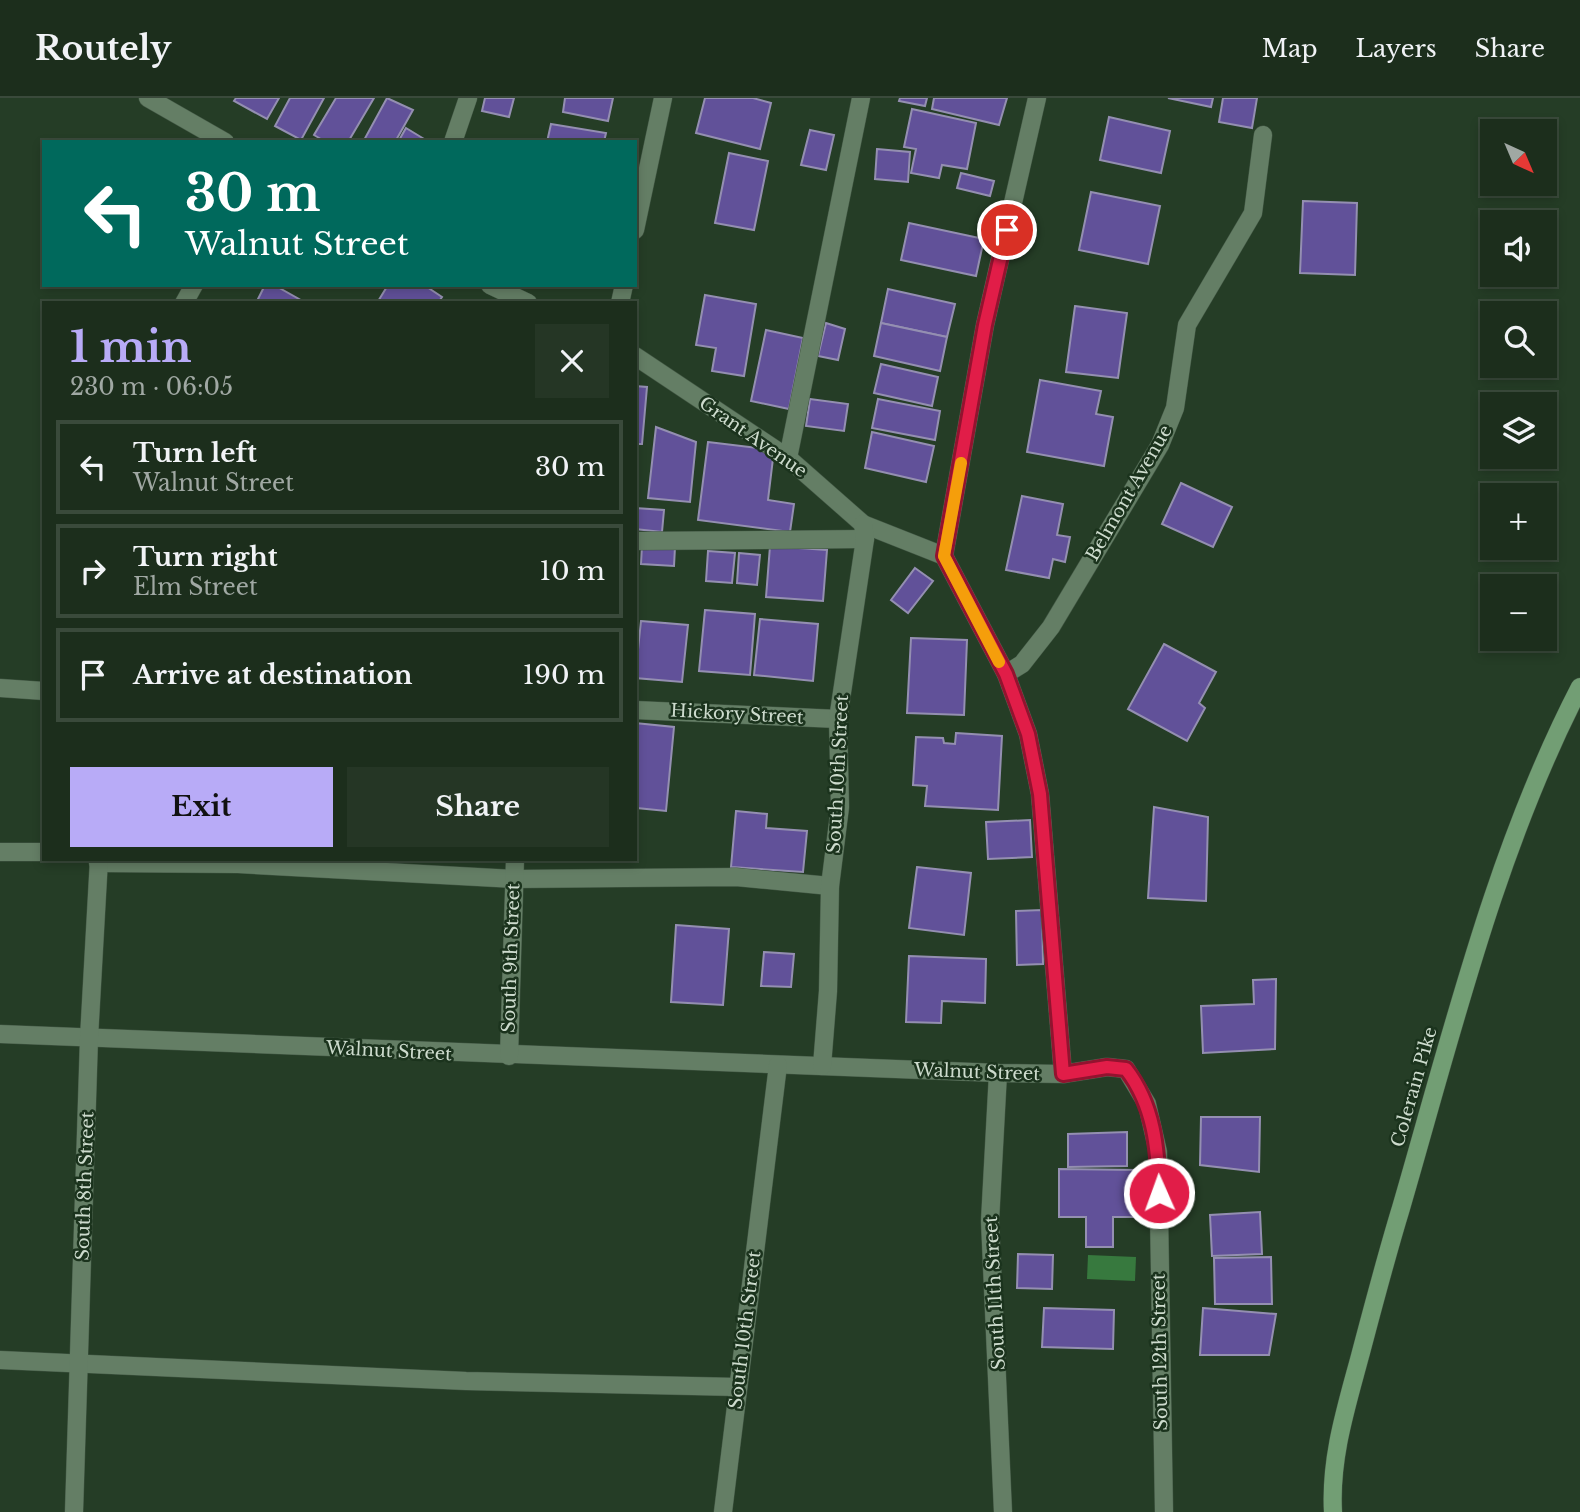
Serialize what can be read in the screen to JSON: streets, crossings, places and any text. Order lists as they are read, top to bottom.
{
  "streets": {
    "main road": ["Colerain Pike"],
    "street": [
      "Grant Avenue",
      "Belmont Avenue",
      "Hickory Street",
      "South 10th Street",
      "South 9th Street",
      "Walnut Street",
      "South 8th Street",
      "South 11th Street",
      "South 12th Street"
    ]
  },
  "crossings": [
    ["Grant Avenue", "South 10th Street"],
    ["Hickory Street", "South 10th Street"],
    ["South 10th Street", "Walnut Street"],
    ["South 9th Street", "Walnut Street"],
    ["Walnut Street", "South 8th Street"],
    ["Walnut Street", "South 11th Street"],
    ["Walnut Street", "South 12th Street"]
  ],
  "north": "bottom right",
  "page": {
    "header": "Routely",
    "nav": ["Map", "Layers", "Share"],
    "map_buttons": ["+", "−"],
    "turn": ["30 m", "Walnut Street"],
    "heading": ["1 min", "230 m · 06:05"],
    "list": [
      {
        "name": "Turn left",
        "note": "Walnut Street",
        "value": "30 m"
      },
      {
        "name": "Turn right",
        "note": "Elm Street",
        "value": "10 m"
      },
      {
        "name": "Arrive at destination",
        "value": "190 m"
      }
    ],
    "buttons": ["Exit", "Share"]
  }
}
